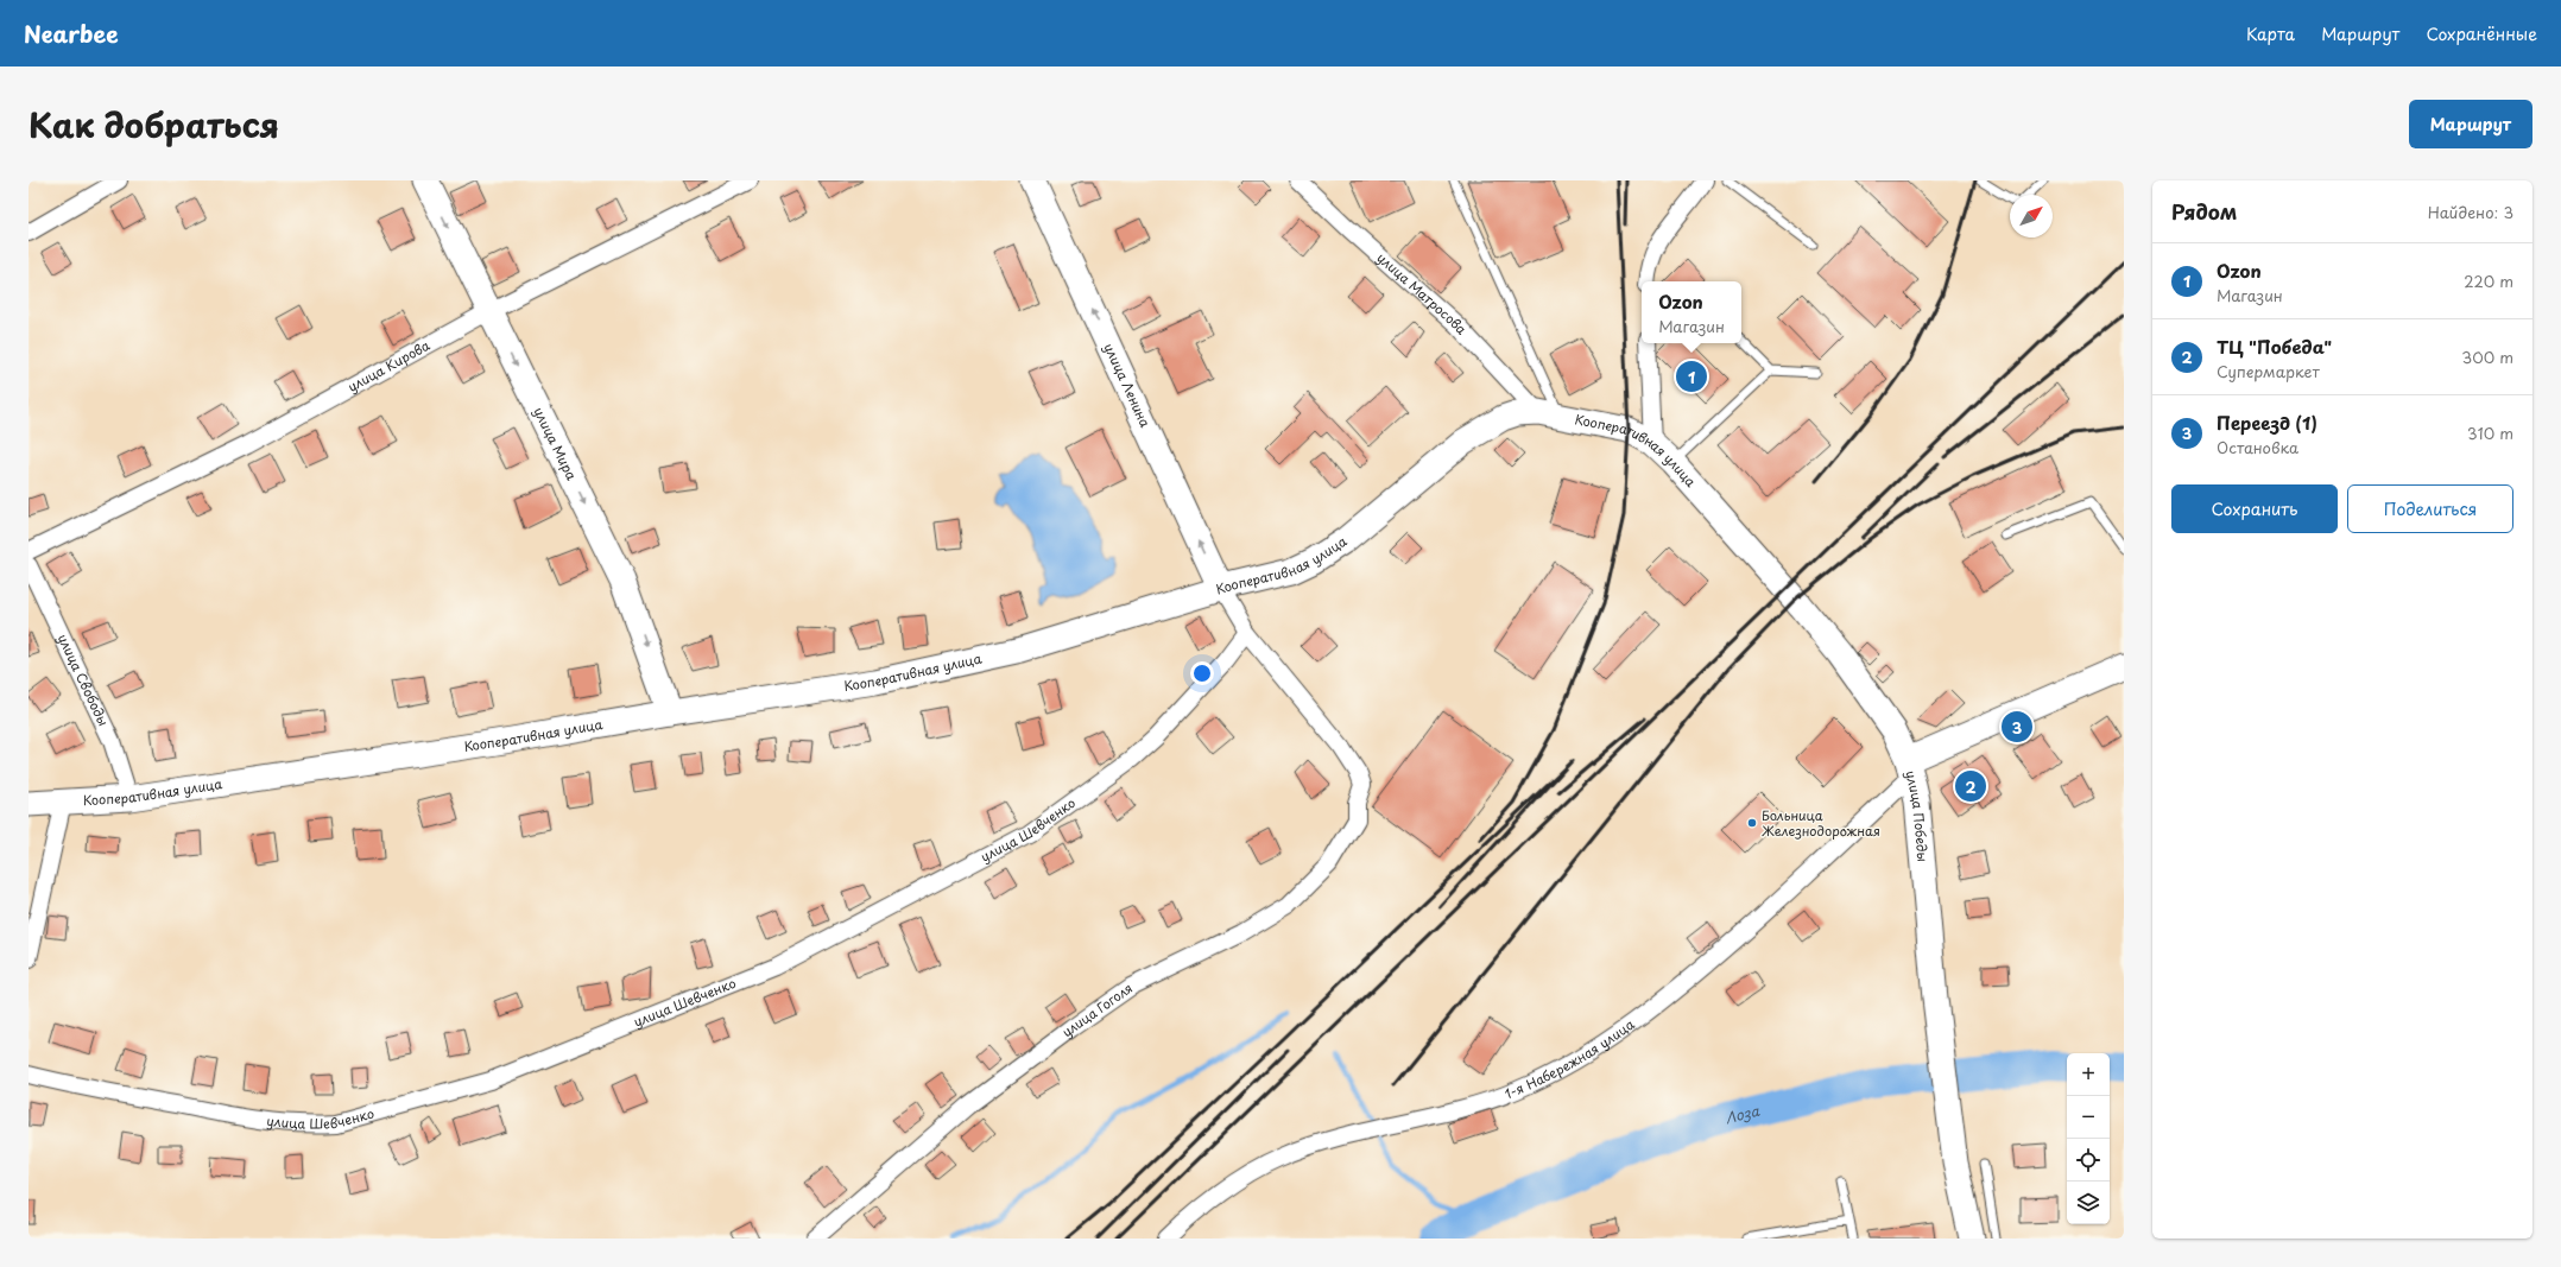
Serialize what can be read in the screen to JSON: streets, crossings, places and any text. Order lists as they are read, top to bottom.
{
  "streets": {
    "main road": [
      "улица Ленина",
      "улица Мира",
      "Кооперативная улица",
      "улица Победы"
    ],
    "street": [
      "улица Матросова",
      "улица Кирова",
      "улица Свободы",
      "улица Шевченко",
      "улица Гоголя",
      "1-я Набережная улица"
    ]
  },
  "crossings": [
    ["улица Матросова", "Кооперативная улица"],
    ["улица Кирова", "улица Мира"],
    ["улица Ленина", "Кооперативная улица"],
    ["улица Мира", "Кооперативная улица"],
    ["Кооперативная улица", "улица Свободы"],
    ["Кооперативная улица", "улица Победы"],
    ["улица Победы", "1-я Набережная улица"],
    ["улица Шевченко", "улица Гоголя"]
  ],
  "one_way": ["улица Ленина", "улица Мира"],
  "water": ["Лоза"],
  "places": ["Больница Железнодорожная"],
  "north": "top right",
  "page": {
    "header": "Nearbee",
    "nav": ["Карта", "Маршрут", "Сохранённые"],
    "title": "Как добраться",
    "buttons": [
      "Маршрут",
      ["Сохранить", "Поделиться"]
    ],
    "heading": ["Рядом", "Найдено: 3"],
    "list": [
      {
        "mark": "1",
        "name": "Ozon",
        "note": "Магазин",
        "value": "220 m"
      },
      {
        "mark": "2",
        "name": "ТЦ \"Победа\"",
        "note": "Супермаркет",
        "value": "300 m"
      },
      {
        "mark": "3",
        "name": "Переезд (1)",
        "note": "Остановка",
        "value": "310 m"
      }
    ],
    "popup": ["Ozon", "Магазин"],
    "pins": ["1", "3", "2"],
    "map_buttons": ["+", "−"]
  }
}
